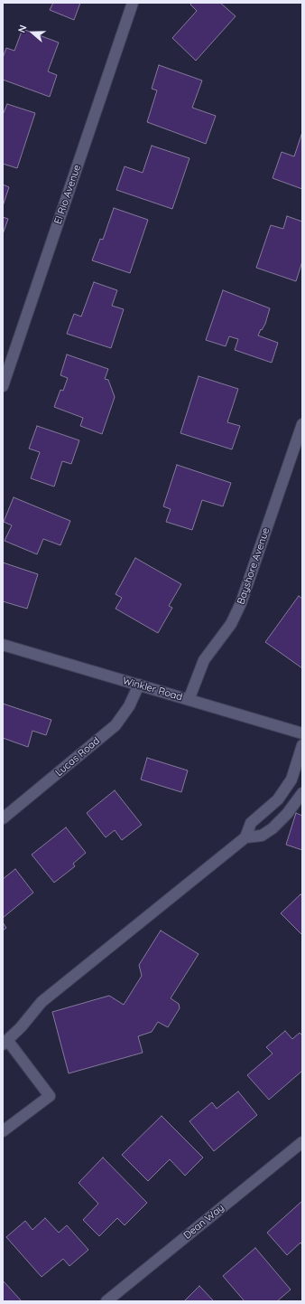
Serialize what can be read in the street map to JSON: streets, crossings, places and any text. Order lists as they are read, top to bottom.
{
  "streets": {
    "street": [
      "El Rio Avenue",
      "Bayshore Avenue",
      "Winkler Road",
      "Lucas Road",
      "Dean Way"
    ]
  },
  "crossings": [
    ["Bayshore Avenue", "Winkler Road"],
    ["Winkler Road", "Lucas Road"]
  ],
  "north": "left"
}
